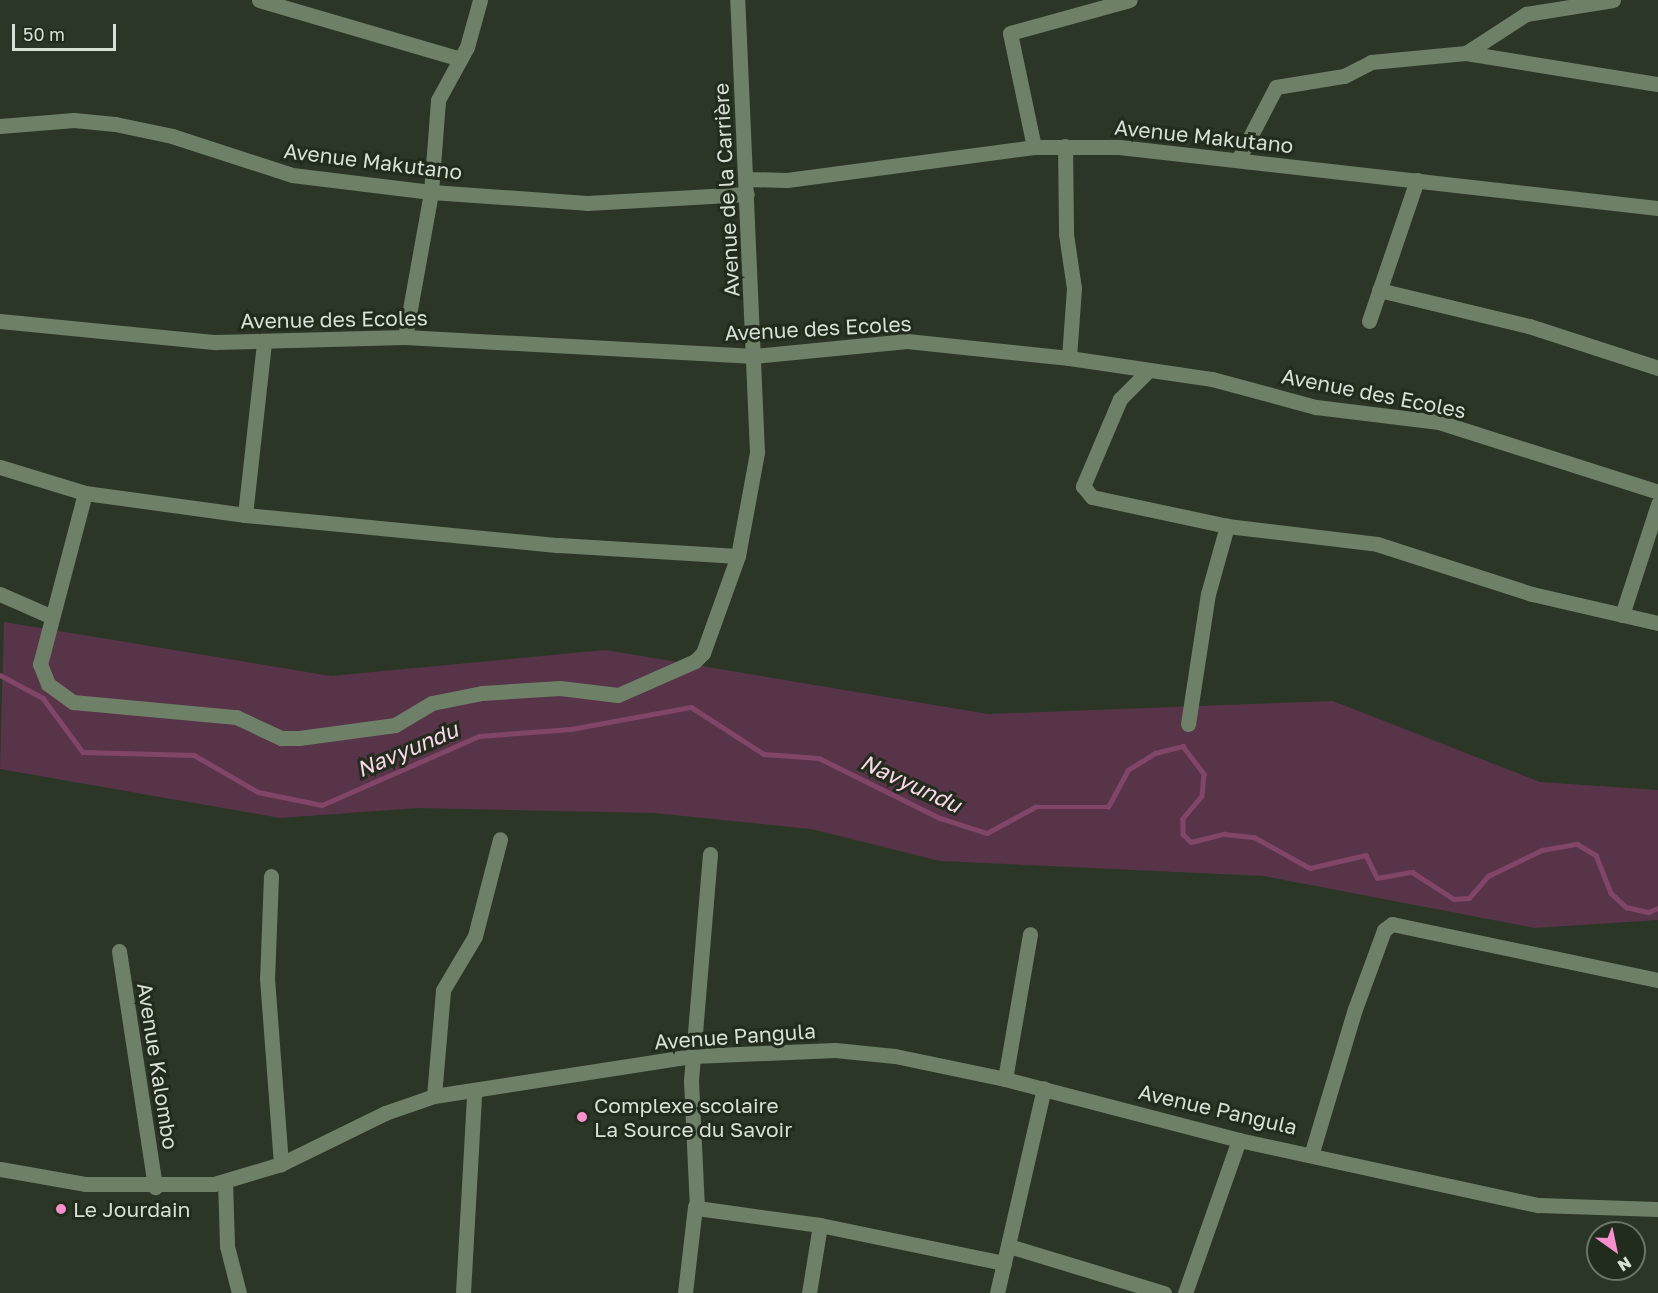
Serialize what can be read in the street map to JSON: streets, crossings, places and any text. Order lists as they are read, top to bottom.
{
  "streets": {
    "street": [
      "Avenue Makutano",
      "Avenue de la Carrière",
      "Avenue des Ecoles",
      "Avenue Pangula",
      "Avenue Kalombo"
    ]
  },
  "crossings": [
    ["Avenue Makutano", "Avenue de la Carrière"],
    ["Avenue de la Carrière", "Avenue des Ecoles"],
    ["Avenue Pangula", "Avenue Kalombo"]
  ],
  "water": ["Navyundu"],
  "places": ["Complexe scolaire La Source du Savoir", "Le Jourdain"],
  "scale_bar": "50 m",
  "north": "bottom right"
}
